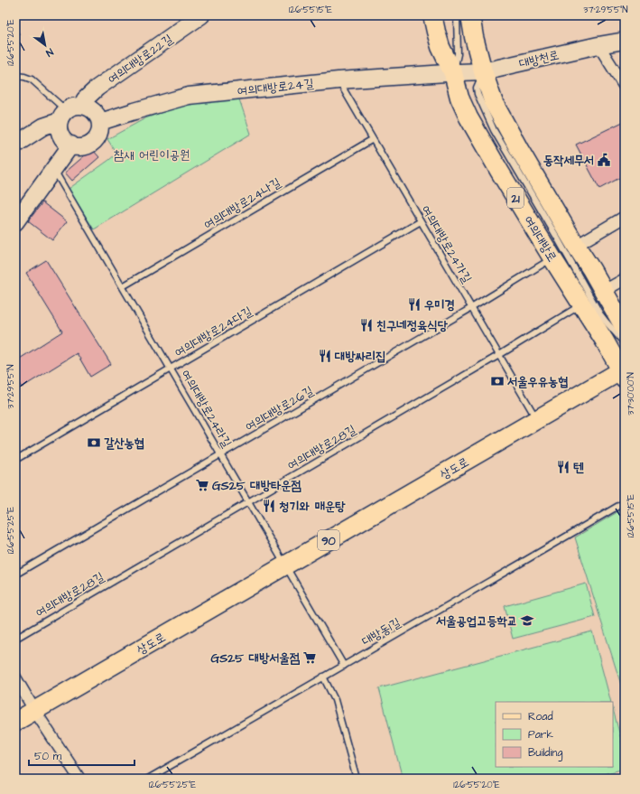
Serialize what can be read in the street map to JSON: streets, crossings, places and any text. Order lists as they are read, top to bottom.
{
  "streets": {
    "main road": [
      "21",
      "여의대방로",
      "상도로",
      "90"
    ],
    "street": ["여의대방로22길", "대방천로", "여의대방로24길"],
    "lane": [
      "여의대방로24나길",
      "여의대방로24가길",
      "여의대방로24다길",
      "여의대방로24라길",
      "여의대방로26길",
      "여의대방로28길",
      "대방동1길"
    ]
  },
  "crossings": [
    ["여의대방로22길", "여의대방로24길"],
    ["대방천로", "여의대방로24길"],
    ["대방천로", "여의대방로"],
    ["여의대방로24길", "여의대방로"],
    ["여의대방로24길", "여의대방로24가길"],
    ["여의대방로24나길", "여의대방로24가길"],
    ["여의대방로24나길", "여의대방로24라길"],
    ["여의대방로", "여의대방로26길"],
    ["여의대방로", "여의대방로28길"],
    ["여의대방로", "상도로"],
    ["여의대방로24가길", "여의대방로24다길"],
    ["여의대방로24가길", "여의대방로26길"],
    ["여의대방로24가길", "여의대방로28길"],
    ["여의대방로24가길", "상도로"],
    ["여의대방로24다길", "여의대방로24라길"],
    ["여의대방로24라길", "여의대방로26길"],
    ["여의대방로24라길", "여의대방로28길"],
    ["여의대방로24라길", "상도로"]
  ],
  "parks": ["참새 어린이공원"],
  "places": {
    "public building": ["동작세무서"],
    "restaurant": [
      "우미경",
      "친구네정육식당",
      "대방싸리집",
      "텐",
      "청기와 매운탕"
    ],
    "bank": ["서울우유농협", "갈산농협"],
    "supermarket": ["GS25 대방타운점", "GS25 대방서울점"],
    "school or university": ["서울공업고등학교"]
  },
  "legend": ["Road", "Park", "Building"],
  "scale_bar": "50 m",
  "north": "bottom right",
  "coordinates": [
    "126°55'15\"E",
    "37°29'55\"N",
    "126°55'20\"E",
    "37°30'00\"N",
    "126°55'25\"E"
  ]
}
